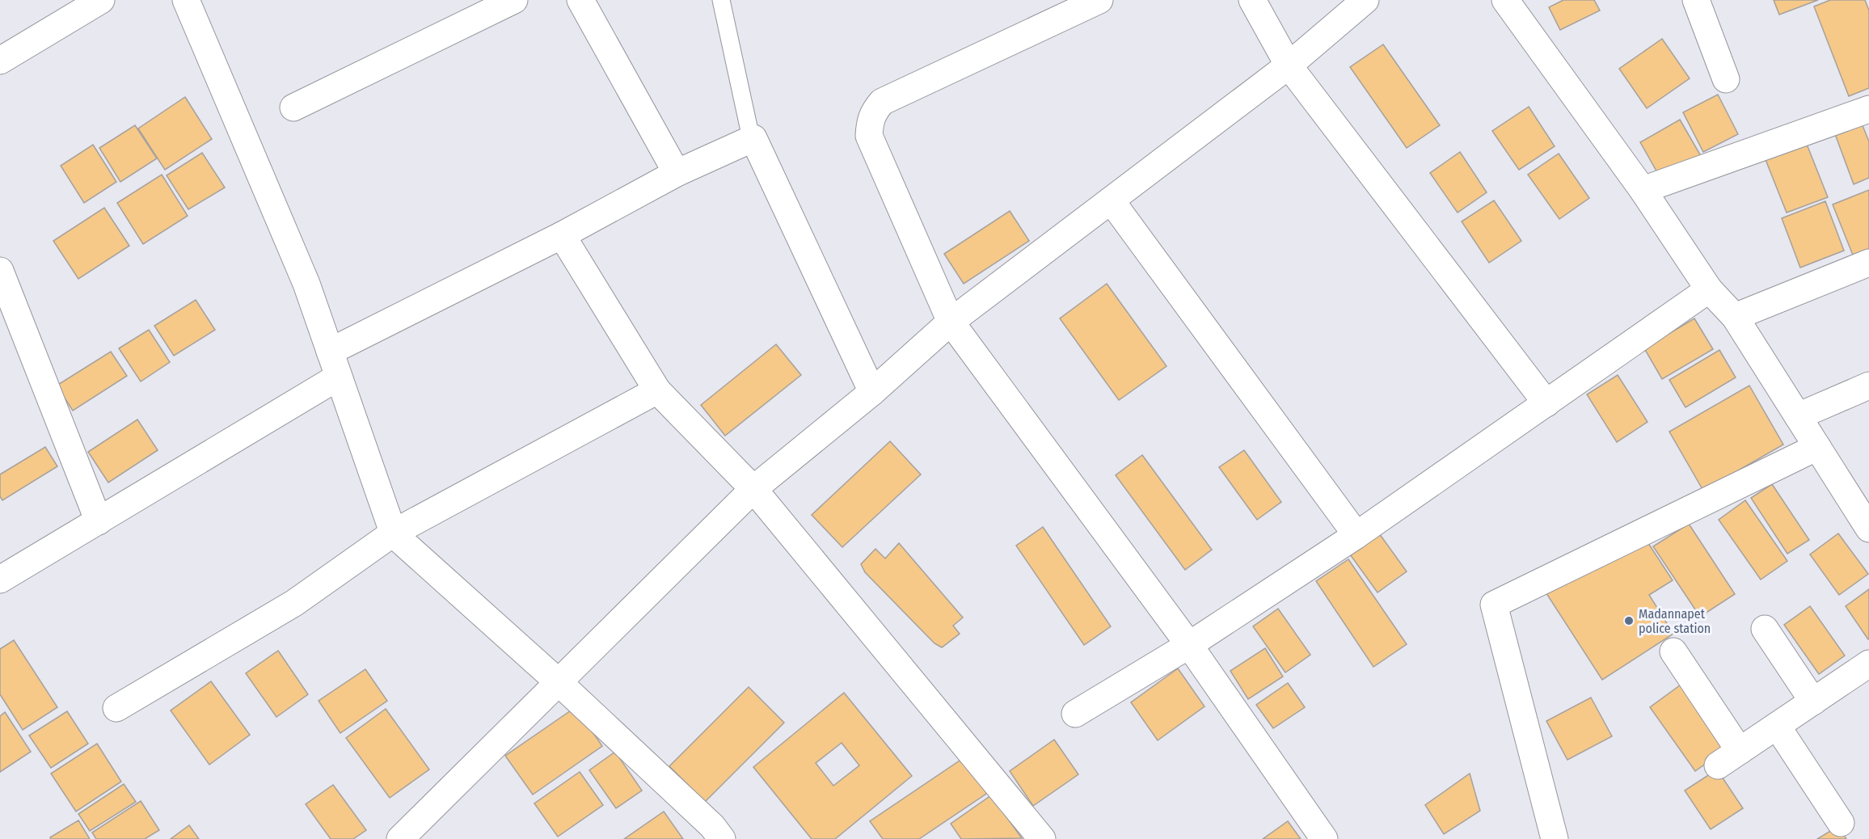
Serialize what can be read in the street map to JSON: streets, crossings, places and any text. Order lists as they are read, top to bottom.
{
  "places": ["Madannapet police station"]
}
